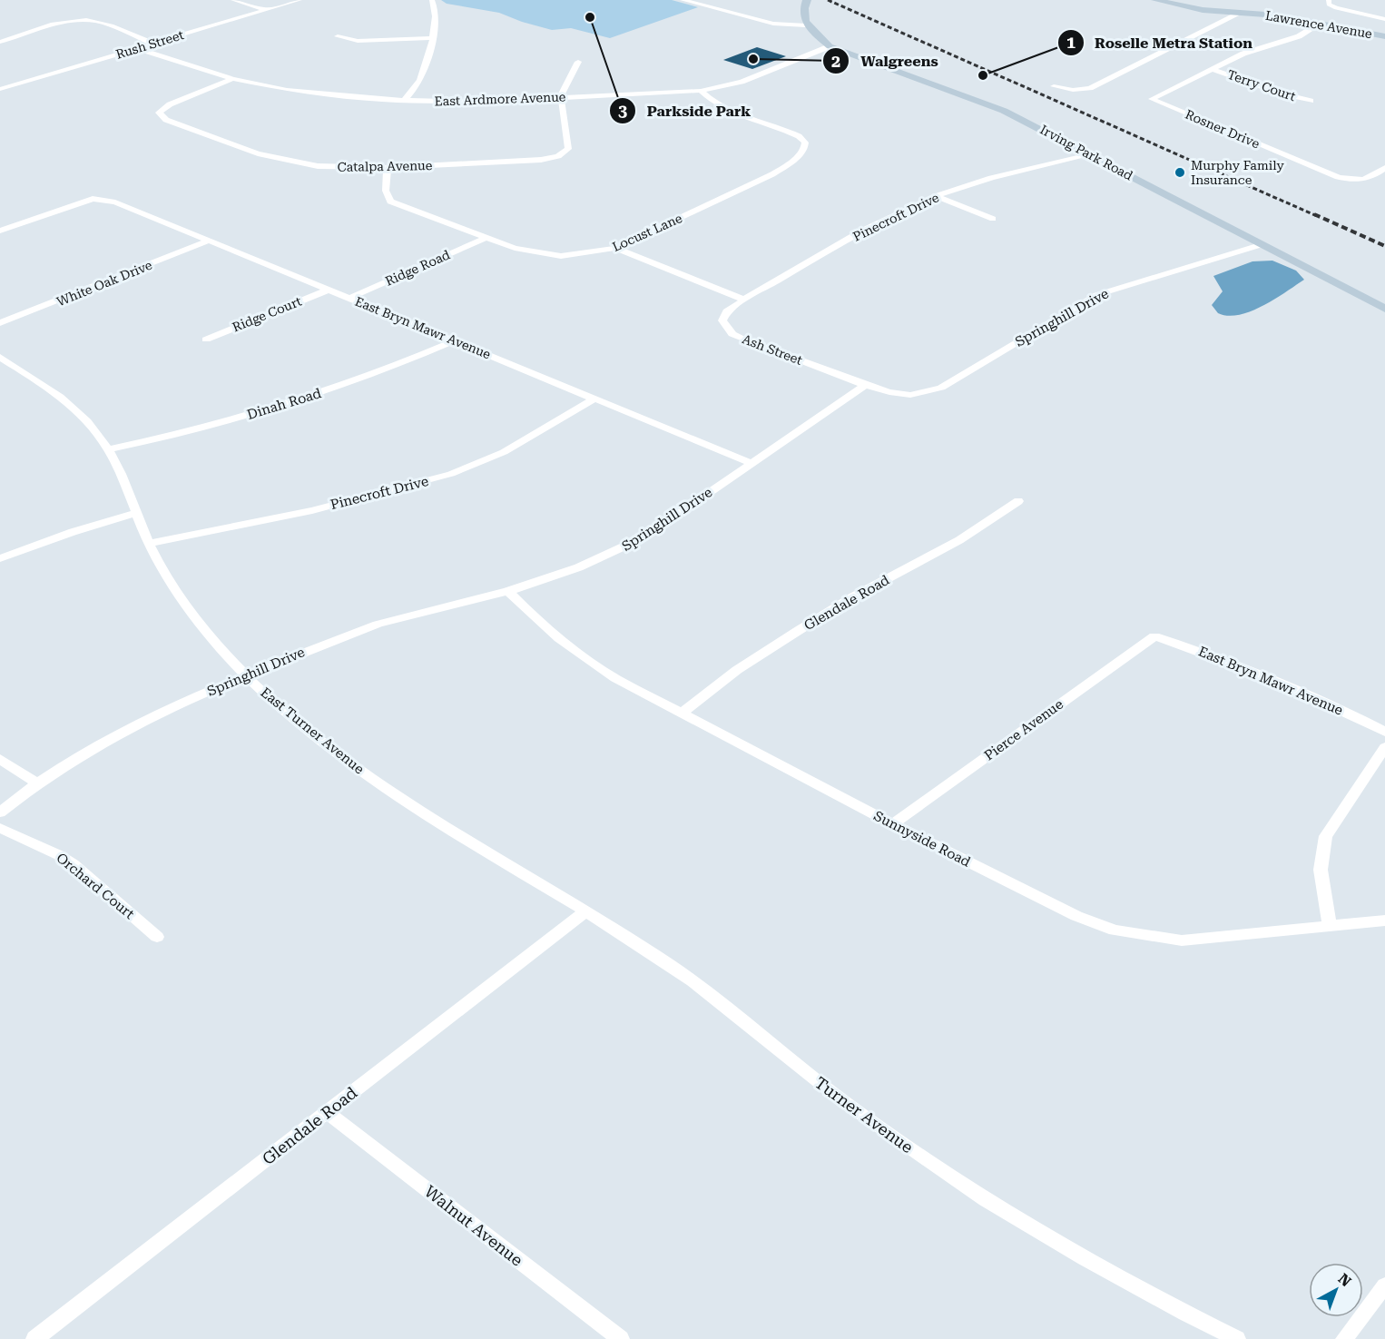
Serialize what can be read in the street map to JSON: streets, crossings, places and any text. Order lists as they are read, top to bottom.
{
  "streets": {
    "main road": ["Lawrence Avenue", "Irving Park Road"],
    "street": [
      "Rush Street",
      "Terry Court",
      "East Ardmore Avenue",
      "Rosner Drive",
      "Catalpa Avenue",
      "Pinecroft Drive",
      "Locust Lane",
      "Ridge Road",
      "White Oak Drive",
      "Ridge Court",
      "Springhill Drive",
      "East Bryn Mawr Avenue",
      "Ash Street",
      "Dinah Road",
      "Glendale Road",
      "Pierce Avenue",
      "East Turner Avenue",
      "Sunnyside Road",
      "Orchard Court",
      "Turner Avenue",
      "Walnut Avenue"
    ]
  },
  "crossings": [
    ["Rush Street", "East Ardmore Avenue"],
    ["Terry Court", "Rosner Drive"],
    ["East Ardmore Avenue", "Irving Park Road"],
    ["East Ardmore Avenue", "Catalpa Avenue"],
    ["East Ardmore Avenue", "Locust Lane"],
    ["Irving Park Road", "Pinecroft Drive"],
    ["Irving Park Road", "Springhill Drive"],
    ["Catalpa Avenue", "Locust Lane"],
    ["Pinecroft Drive", "East Bryn Mawr Avenue"],
    ["Pinecroft Drive", "Ash Street"],
    ["Pinecroft Drive", "East Turner Avenue"],
    ["Locust Lane", "Ridge Road"],
    ["Ridge Road", "East Bryn Mawr Avenue"],
    ["White Oak Drive", "East Bryn Mawr Avenue"],
    ["Ridge Court", "East Bryn Mawr Avenue"],
    ["Springhill Drive", "East Bryn Mawr Avenue"],
    ["Springhill Drive", "Ash Street"],
    ["Springhill Drive", "East Turner Avenue"],
    ["Springhill Drive", "Sunnyside Road"],
    ["East Bryn Mawr Avenue", "Dinah Road"],
    ["East Bryn Mawr Avenue", "Pierce Avenue"],
    ["Dinah Road", "East Turner Avenue"],
    ["Glendale Road", "Sunnyside Road"],
    ["Glendale Road", "Turner Avenue"],
    ["Glendale Road", "Walnut Avenue"],
    ["Pierce Avenue", "Sunnyside Road"],
    ["East Turner Avenue", "Turner Avenue"]
  ],
  "places": [
    "Parkside Park",
    "Walgreens",
    "Roselle Metra Station",
    "Murphy Family Insurance"
  ],
  "north": "top right"
}
